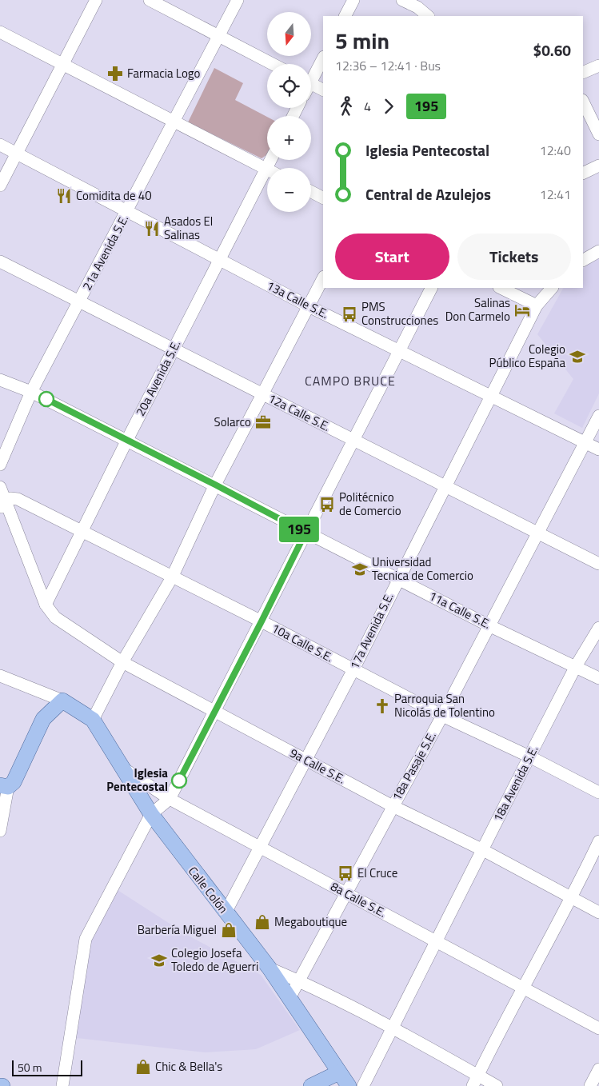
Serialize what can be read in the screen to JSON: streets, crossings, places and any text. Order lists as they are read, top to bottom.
{
  "streets": {
    "main road": ["Calle Colón"],
    "street": [
      "21a Avenida S.E.",
      "13a Calle S.E.",
      "20a Avenida S.E.",
      "12a Calle S.E.",
      "11a Calle S.E.",
      "17a Avenida S.E.",
      "10a Calle S.E.",
      "9a Calle S.E.",
      "18a Pasaje S.E.",
      "18a Avenida S.E.",
      "8a Calle S.E."
    ]
  },
  "crossings": [
    ["21a Avenida S.E.", "13a Calle S.E."],
    ["21a Avenida S.E.", "12a Calle S.E."],
    ["21a Avenida S.E.", "11a Calle S.E."],
    ["13a Calle S.E.", "20a Avenida S.E."],
    ["13a Calle S.E.", "17a Avenida S.E."],
    ["20a Avenida S.E.", "12a Calle S.E."],
    ["20a Avenida S.E.", "11a Calle S.E."],
    ["20a Avenida S.E.", "10a Calle S.E."],
    ["20a Avenida S.E.", "9a Calle S.E."],
    ["12a Calle S.E.", "17a Avenida S.E."],
    ["12a Calle S.E.", "18a Pasaje S.E."],
    ["11a Calle S.E.", "17a Avenida S.E."],
    ["11a Calle S.E.", "18a Pasaje S.E."],
    ["11a Calle S.E.", "18a Avenida S.E."],
    ["17a Avenida S.E.", "10a Calle S.E."],
    ["17a Avenida S.E.", "9a Calle S.E."],
    ["17a Avenida S.E.", "Calle Colón"],
    ["17a Avenida S.E.", "8a Calle S.E."],
    ["10a Calle S.E.", "9a Calle S.E."],
    ["10a Calle S.E.", "18a Pasaje S.E."],
    ["10a Calle S.E.", "18a Avenida S.E."],
    ["9a Calle S.E.", "18a Pasaje S.E."],
    ["9a Calle S.E.", "18a Avenida S.E."],
    ["18a Pasaje S.E.", "Calle Colón"],
    ["18a Pasaje S.E.", "8a Calle S.E."],
    ["18a Avenida S.E.", "8a Calle S.E."],
    ["Calle Colón", "8a Calle S.E."]
  ],
  "districts": ["CAMPO BRUCE"],
  "places": {
    "pharmacy": ["Farmacia Logo"],
    "restaurant": ["Comidita de 40", "Asados El Salinas"],
    "hotel": ["Salinas Don Carmelo"],
    "bus stop": ["PMS Construcciones", "Politécnico de Comercio", "El Cruce"],
    "school or university": ["Colegio Público España", "Universidad Tecnica de Comercio", "Colegio Josefa Toledo de Aguerri"],
    "office": ["Solarco"],
    "church": ["Parroquia San Nicolás de Tolentino"],
    "other": ["Iglesia Pentecostal"],
    "shop": ["Megaboutique", "Barbería Miguel", "Chic & Bella's"]
  },
  "lines": ["bus line 195"],
  "scale_bar": "50 m",
  "north": "bottom",
  "page": {
    "on_map": "195",
    "map_buttons": ["+", "−"],
    "heading": ["5 min", "12:36 – 12:41 · Bus", "$0.60"],
    "legs": ["4", "195"],
    "list": [
      {
        "name": "Iglesia Pentecostal",
        "value": "12:40"
      },
      {
        "name": "Central de Azulejos",
        "value": "12:41"
      }
    ],
    "buttons": ["Start", "Tickets"],
    "scale": "50 m"
  }
}
